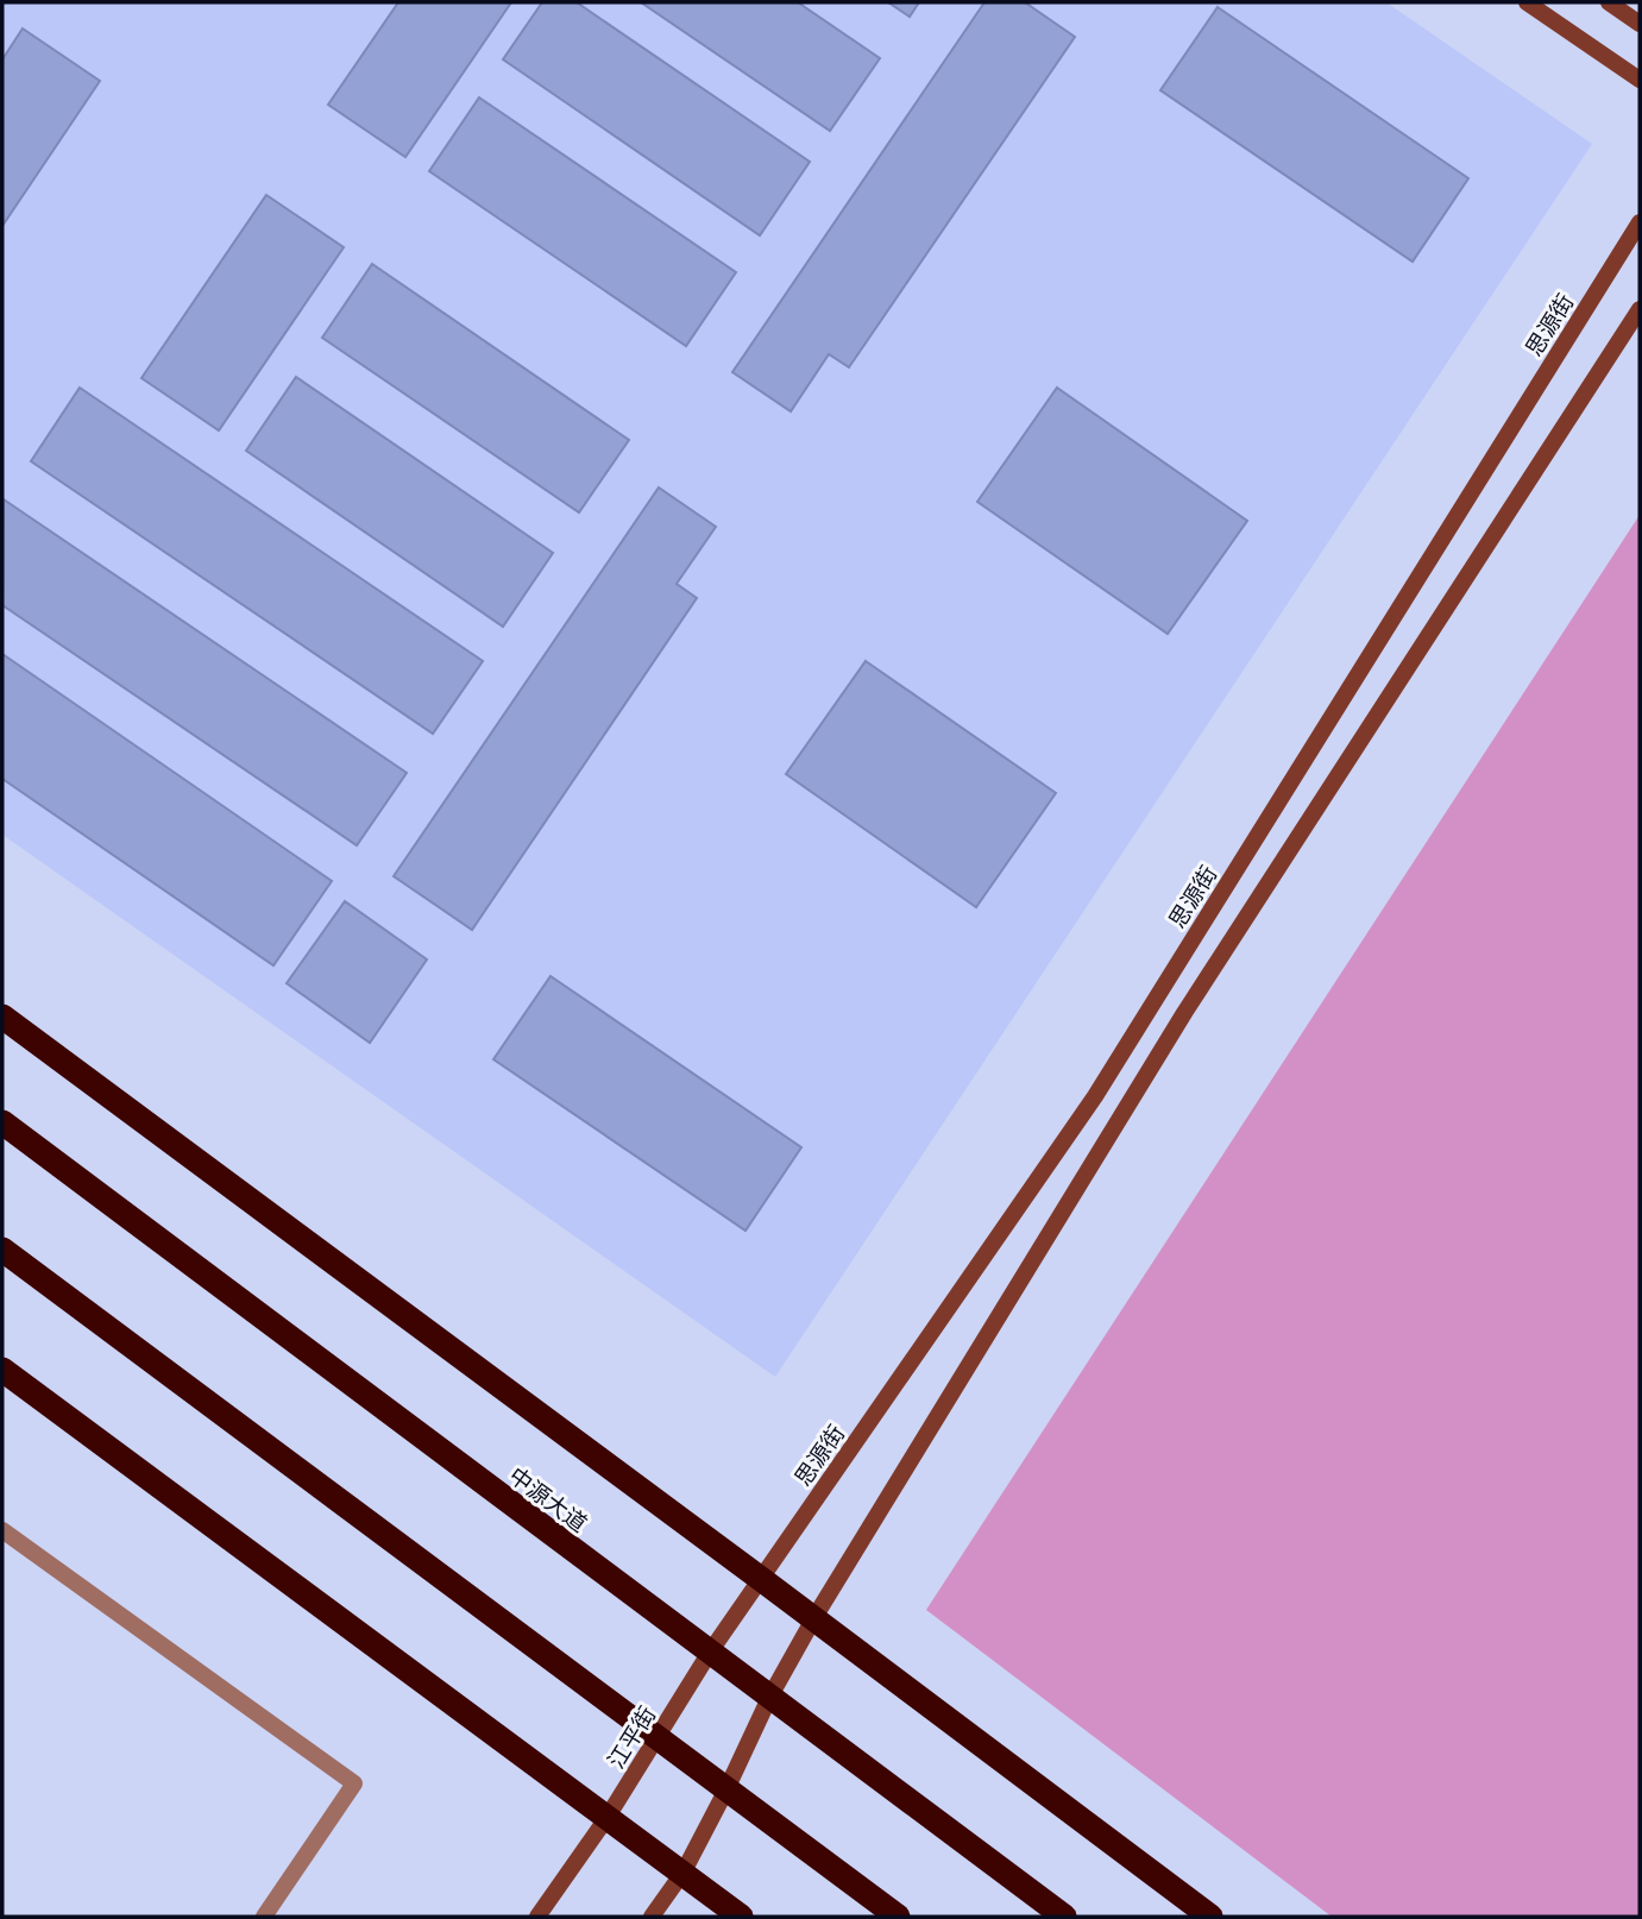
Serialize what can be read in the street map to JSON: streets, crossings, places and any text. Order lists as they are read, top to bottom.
{
  "streets": {
    "highway": ["中源大道"],
    "main road": ["思源街", "江平街"]
  },
  "crossings": [
    ["思源街", "江平街"],
    ["中源大道", "江平街"]
  ]
}
